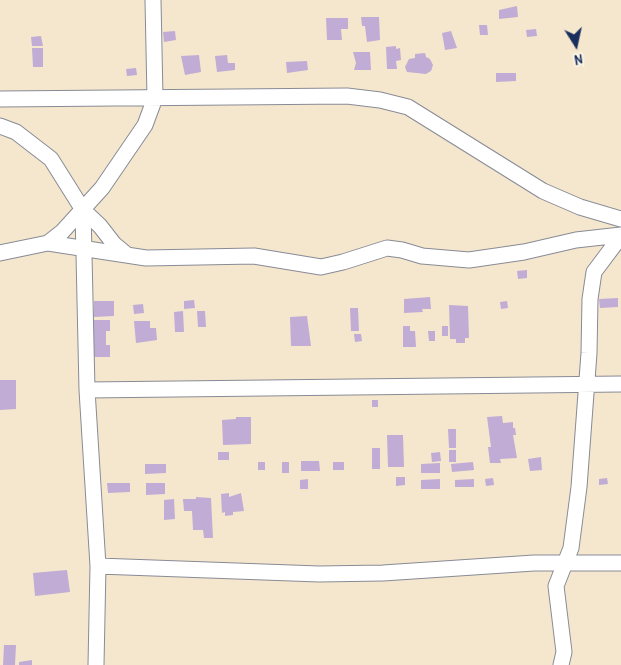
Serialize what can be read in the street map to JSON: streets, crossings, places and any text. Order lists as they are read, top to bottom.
{
  "north": "bottom"
}
